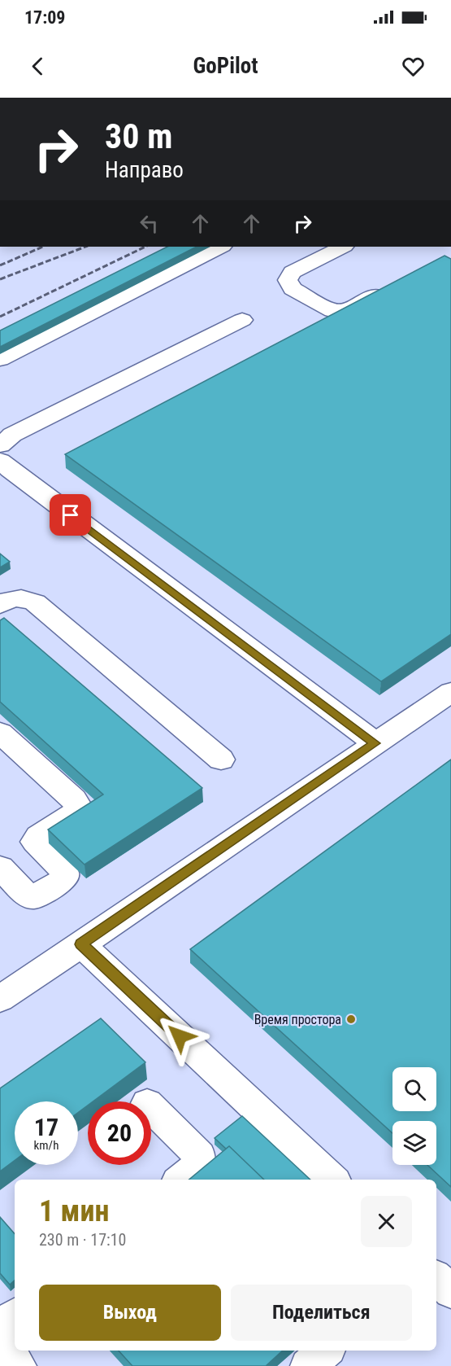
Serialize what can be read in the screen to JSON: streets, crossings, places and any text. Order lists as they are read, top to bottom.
{
  "places": ["Время простора"],
  "page": {
    "status": "17:09",
    "header": "GoPilot",
    "turn": ["30 m", "Направо"],
    "speed": "17 km/h",
    "limit": "20",
    "heading": ["1 мин", "230 m · 17:10"],
    "buttons": ["Выход", "Поделиться"]
  }
}
